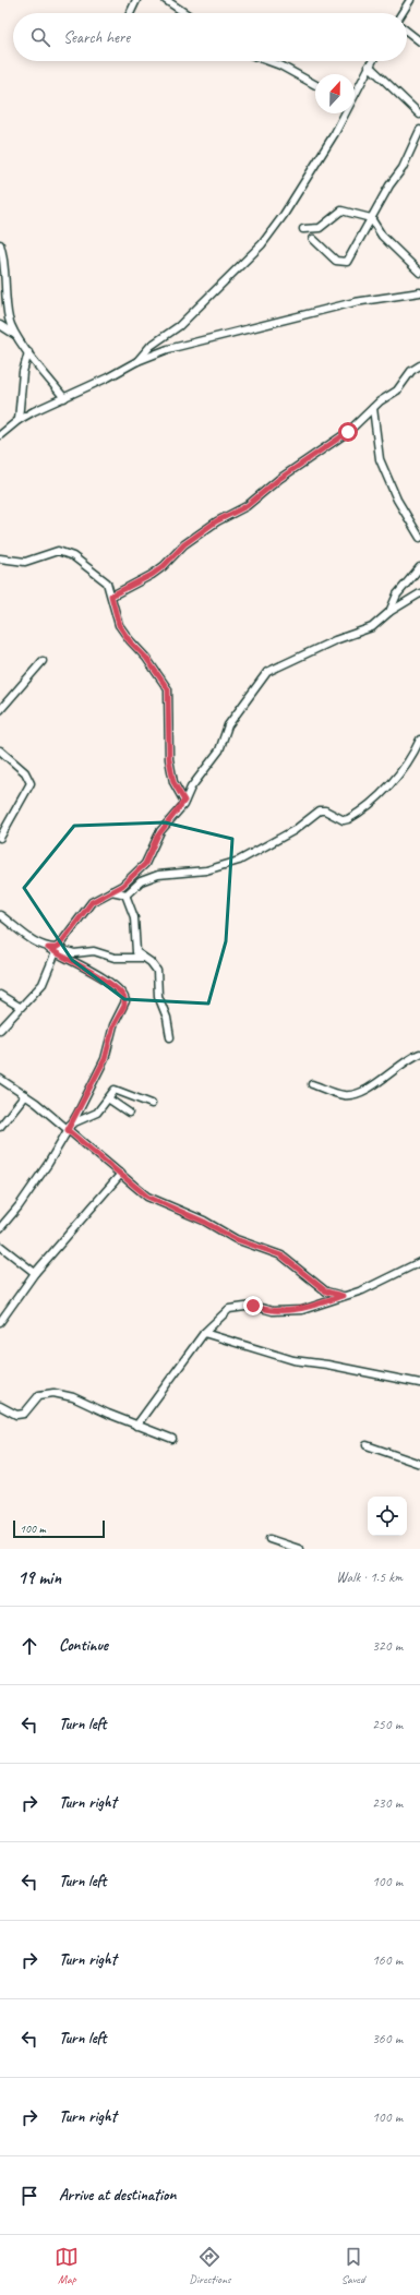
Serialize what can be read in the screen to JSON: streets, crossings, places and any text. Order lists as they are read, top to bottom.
{
  "scale_bar": "100 m",
  "north": "top",
  "page": {
    "search": "Search here",
    "scale": "100 m",
    "heading": ["19 min", "Walk · 1.5 km"],
    "list": [
      ["Continue", "320 m"],
      ["Turn left", "250 m"],
      ["Turn right", "230 m"],
      ["Turn left", "100 m"],
      ["Turn right", "160 m"],
      ["Turn left", "360 m"],
      ["Turn right", "100 m"],
      "Arrive at destination"
    ],
    "nav": ["Map", "Directions", "Saved"]
  }
}
